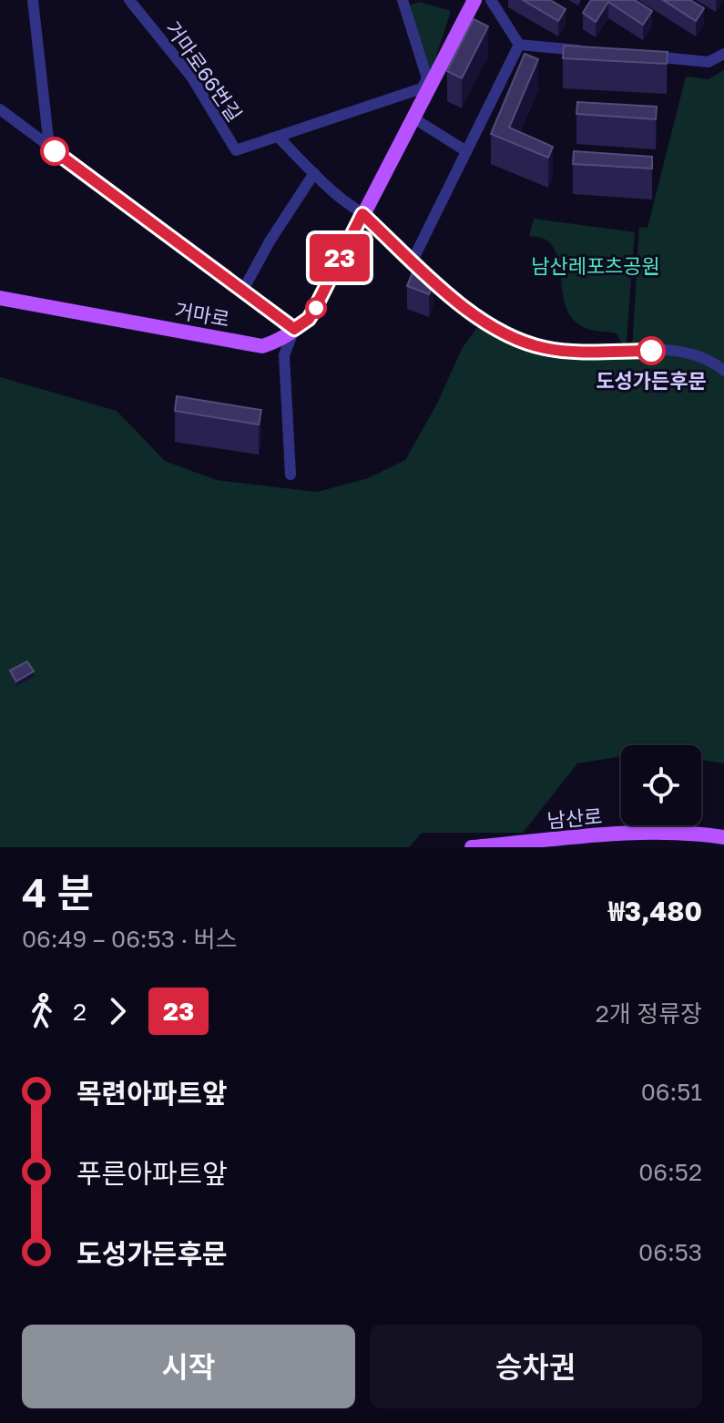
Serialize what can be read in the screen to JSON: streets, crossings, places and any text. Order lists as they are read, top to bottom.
{
  "streets": {
    "main road": ["거마로", "남산로"],
    "street": ["거마로66번길"]
  },
  "crossings": [
    ["거마로66번길", "거마로"]
  ],
  "parks": ["남산레포츠공원"],
  "places": ["도성가든후문"],
  "lines": ["bus line 23"],
  "page": {
    "on_map": "23",
    "heading": ["4 분", "06:49 – 06:53 · 버스", "₩3,480"],
    "legs": ["2", "23", "2개 정류장"],
    "list": [
      {
        "name": "목련아파트앞",
        "value": "06:51"
      },
      {
        "name": "푸른아파트앞",
        "value": "06:52"
      },
      {
        "name": "도성가든후문",
        "value": "06:53"
      }
    ],
    "buttons": ["시작", "승차권"]
  }
}
